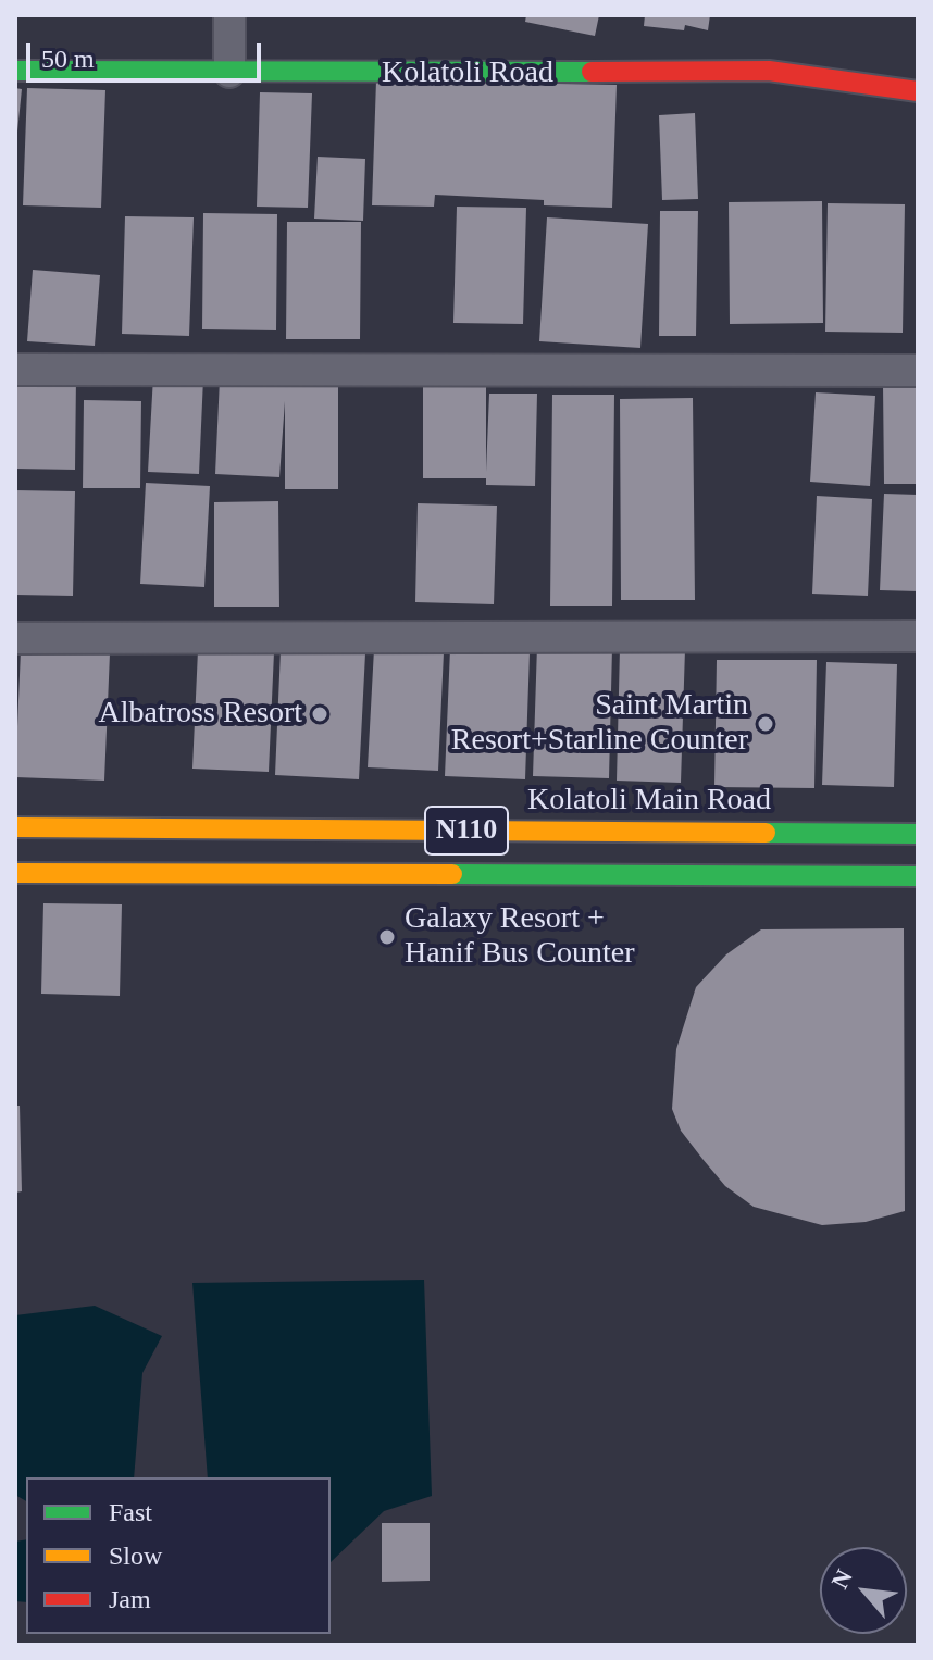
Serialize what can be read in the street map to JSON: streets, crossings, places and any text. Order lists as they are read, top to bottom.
{
  "streets": {
    "main road": ["Kolatoli Road", "Kolatoli Main Road", "N110"]
  },
  "places": ["Albatross Resort", "Saint Martin Resort+Starline Counter", "Galaxy Resort + Hanif Bus Counter"],
  "legend": ["Fast", "Slow", "Jam"],
  "scale_bar": "50 m",
  "north": "top left"
}
